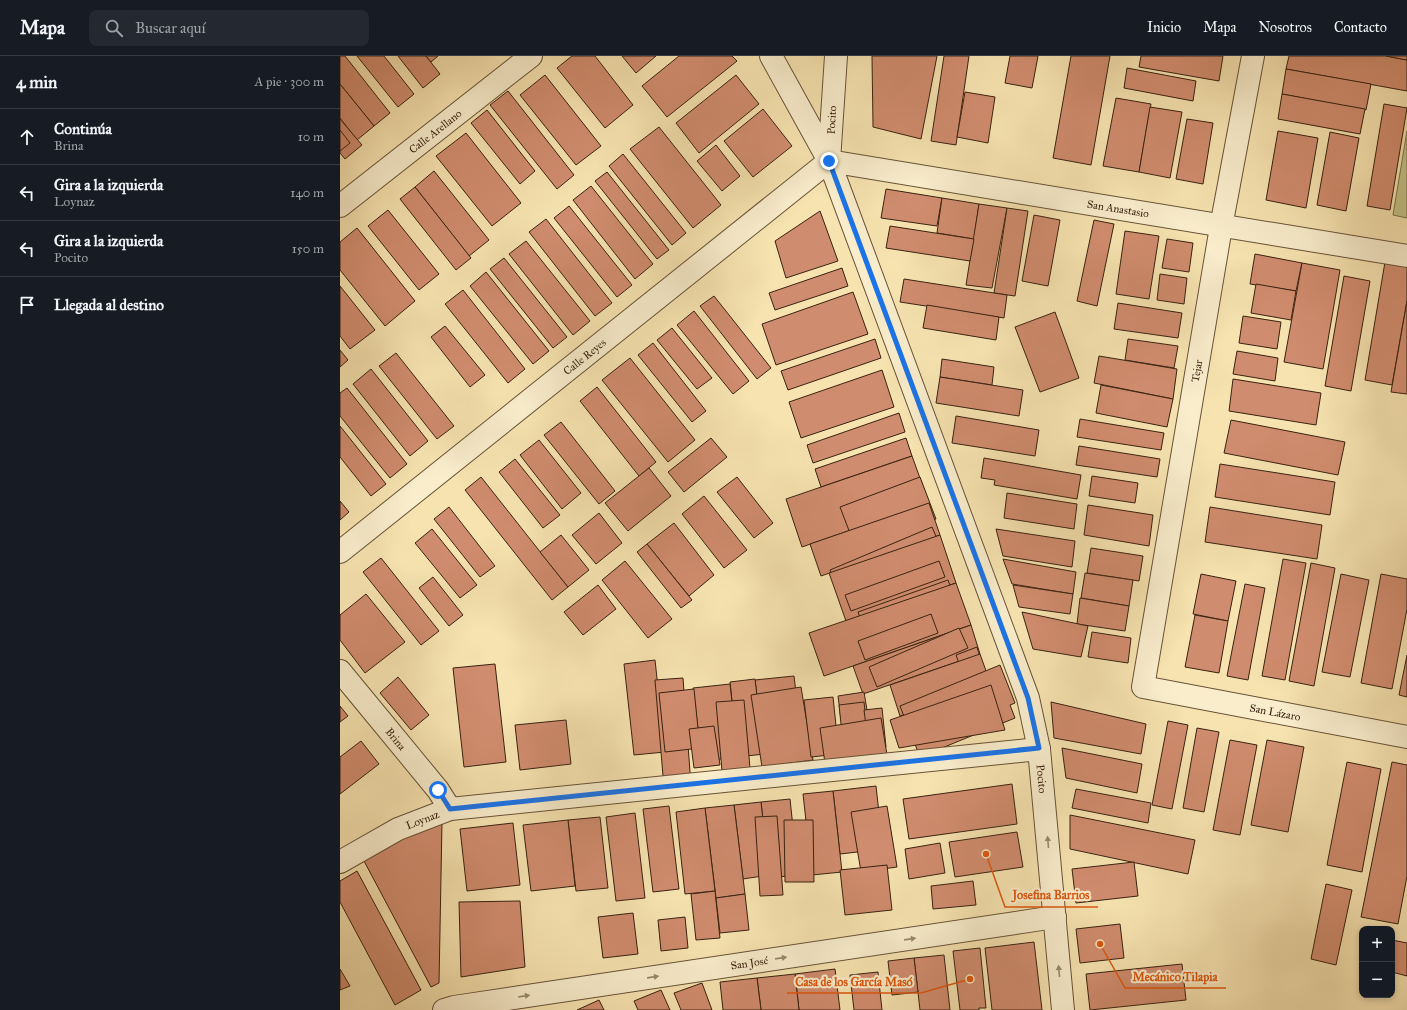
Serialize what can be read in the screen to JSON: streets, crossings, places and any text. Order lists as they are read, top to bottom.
{
  "streets": {
    "street": [
      "Pocito",
      "Calle Arellano",
      "San Anastasio",
      "Calle Reyes",
      "Tejar",
      "San Lázaro",
      "Brina",
      "Loynaz",
      "San José"
    ]
  },
  "crossings": [
    ["Pocito", "San Anastasio"],
    ["Pocito", "Calle Reyes"],
    ["Pocito", "Loynaz"],
    ["Pocito", "San José"],
    ["San Anastasio", "Calle Reyes"],
    ["San Anastasio", "Tejar"],
    ["Tejar", "San Lázaro"],
    ["Brina", "Loynaz"]
  ],
  "one_way": ["San José"],
  "places": ["Josefina Barrios", "Mecánico Tilapia", "Casa de los García Masó"],
  "page": {
    "header": "Mapa",
    "search": "Buscar aquí",
    "nav": [
      "Inicio",
      "Mapa",
      "Nosotros",
      "Contacto"
    ],
    "heading": ["4 min", "A pie · 300 m"],
    "list": [
      ["Continúa", "Brina", "10 m"],
      ["Gira a la izquierda", "Loynaz", "140 m"],
      ["Gira a la izquierda", "Pocito", "150 m"],
      "Llegada al destino"
    ],
    "map_buttons": ["+", "−"]
  }
}
